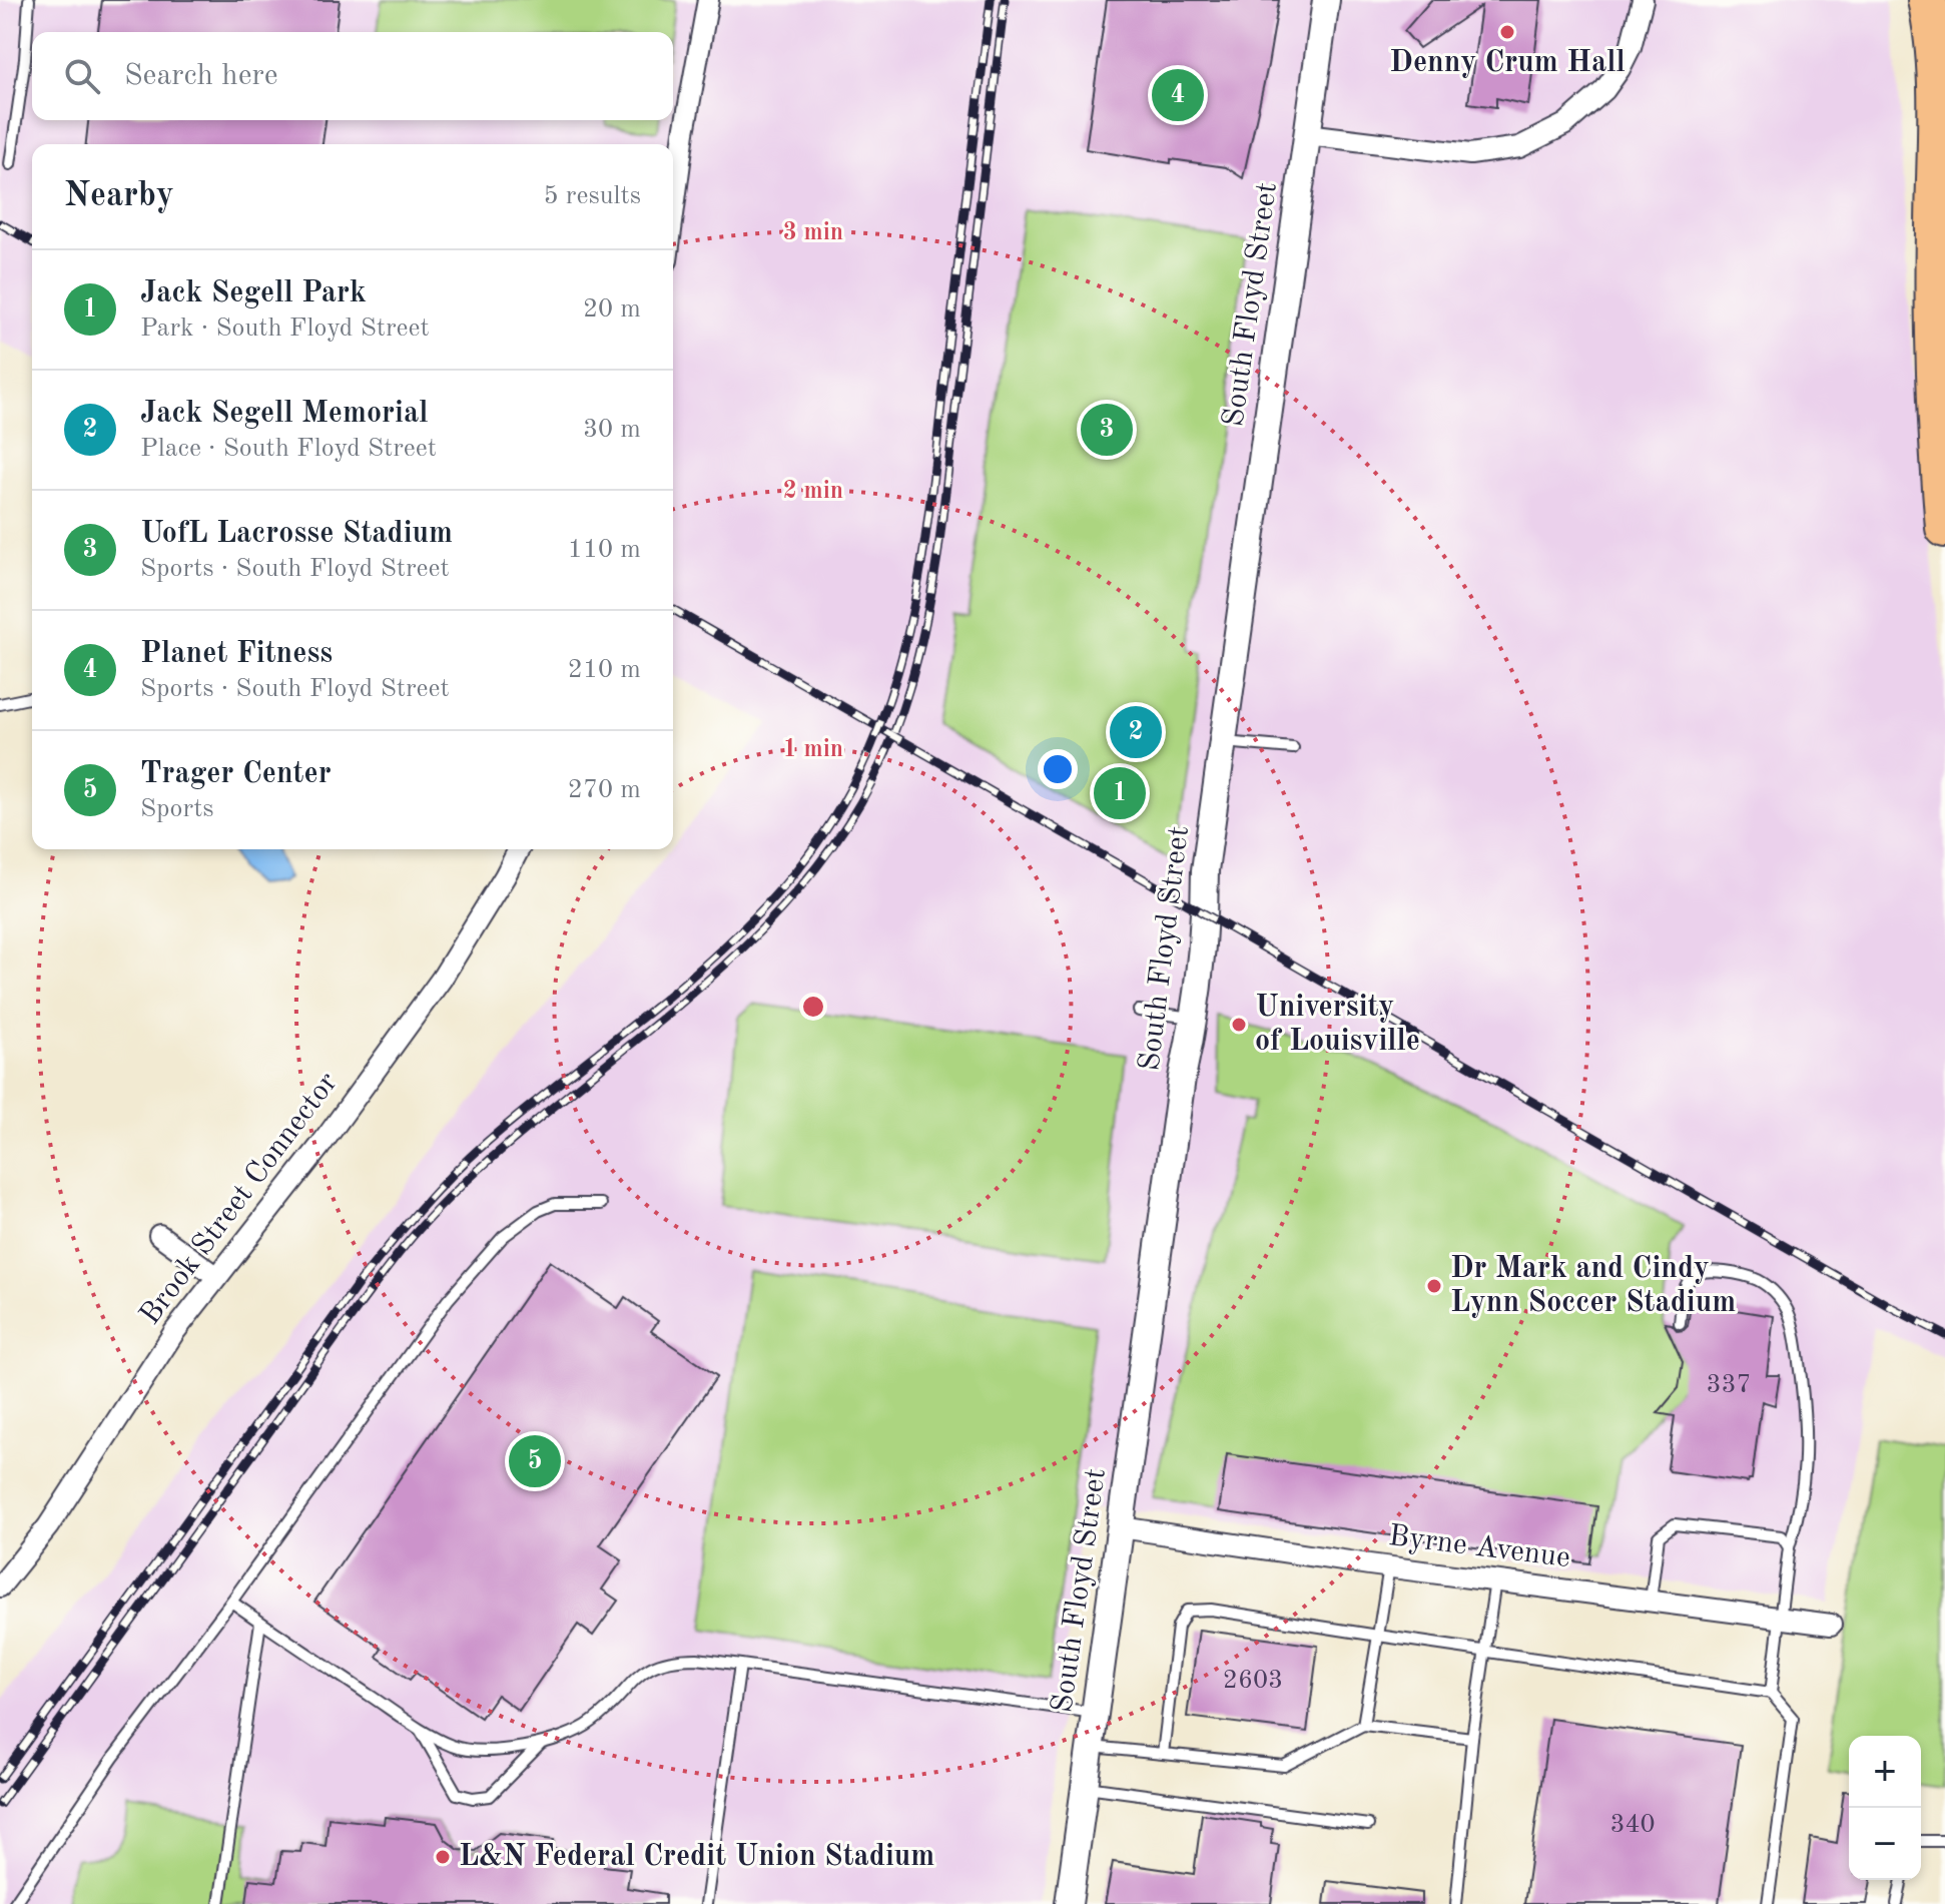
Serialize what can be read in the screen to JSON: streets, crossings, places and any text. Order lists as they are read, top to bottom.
{
  "streets": {
    "street": ["South Floyd Street", "Brook Street Connector", "Byrne Avenue"]
  },
  "crossings": [
    ["South Floyd Street", "Byrne Avenue"]
  ],
  "places": [
    "Denny Crum Hall",
    "University of Louisville",
    "Dr Mark and Cindy Lynn Soccer Stadium",
    "L&N Federal Credit Union Stadium"
  ],
  "house_numbers": ["337", "2603", "340"],
  "page": {
    "search": "Search here",
    "pins": [
      "4",
      "3",
      "2",
      "1",
      "5"
    ],
    "heading": ["Nearby", "5 results"],
    "list": [
      {
        "mark": "1",
        "name": "Jack Segell Park",
        "note": "Park · South Floyd Street",
        "value": "20 m"
      },
      {
        "mark": "2",
        "name": "Jack Segell Memorial",
        "note": "Place · South Floyd Street",
        "value": "30 m"
      },
      {
        "mark": "3",
        "name": "UofL Lacrosse Stadium",
        "note": "Sports · South Floyd Street",
        "value": "110 m"
      },
      {
        "mark": "4",
        "name": "Planet Fitness",
        "note": "Sports · South Floyd Street",
        "value": "210 m"
      },
      {
        "mark": "5",
        "name": "Trager Center",
        "note": "Sports",
        "value": "270 m"
      }
    ],
    "map_buttons": ["+", "−"]
  },
  "rings": ["3 min", "2 min", "1 min"]
}
